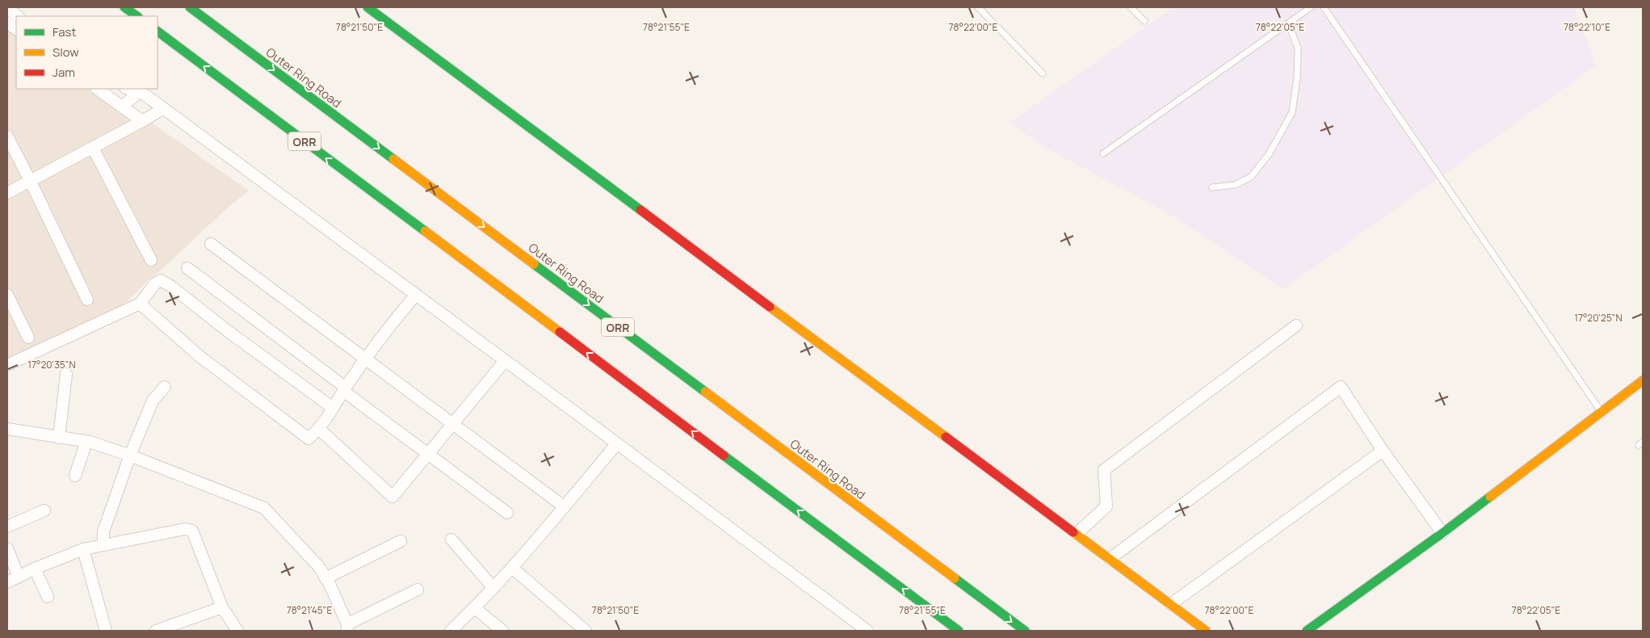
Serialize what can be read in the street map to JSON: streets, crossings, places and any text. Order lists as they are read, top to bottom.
{
  "streets": {
    "main road": ["Outer Ring Road", "ORR"]
  },
  "legend": ["Fast", "Slow", "Jam"],
  "coordinates": [
    "78°21'50\"E",
    "78°21'55\"E",
    "78°22'00\"E",
    "78°22'05\"E",
    "78°22'10\"E",
    "17°20'25\"N",
    "17°20'35\"N",
    "78°21'45\"E"
  ]
}
